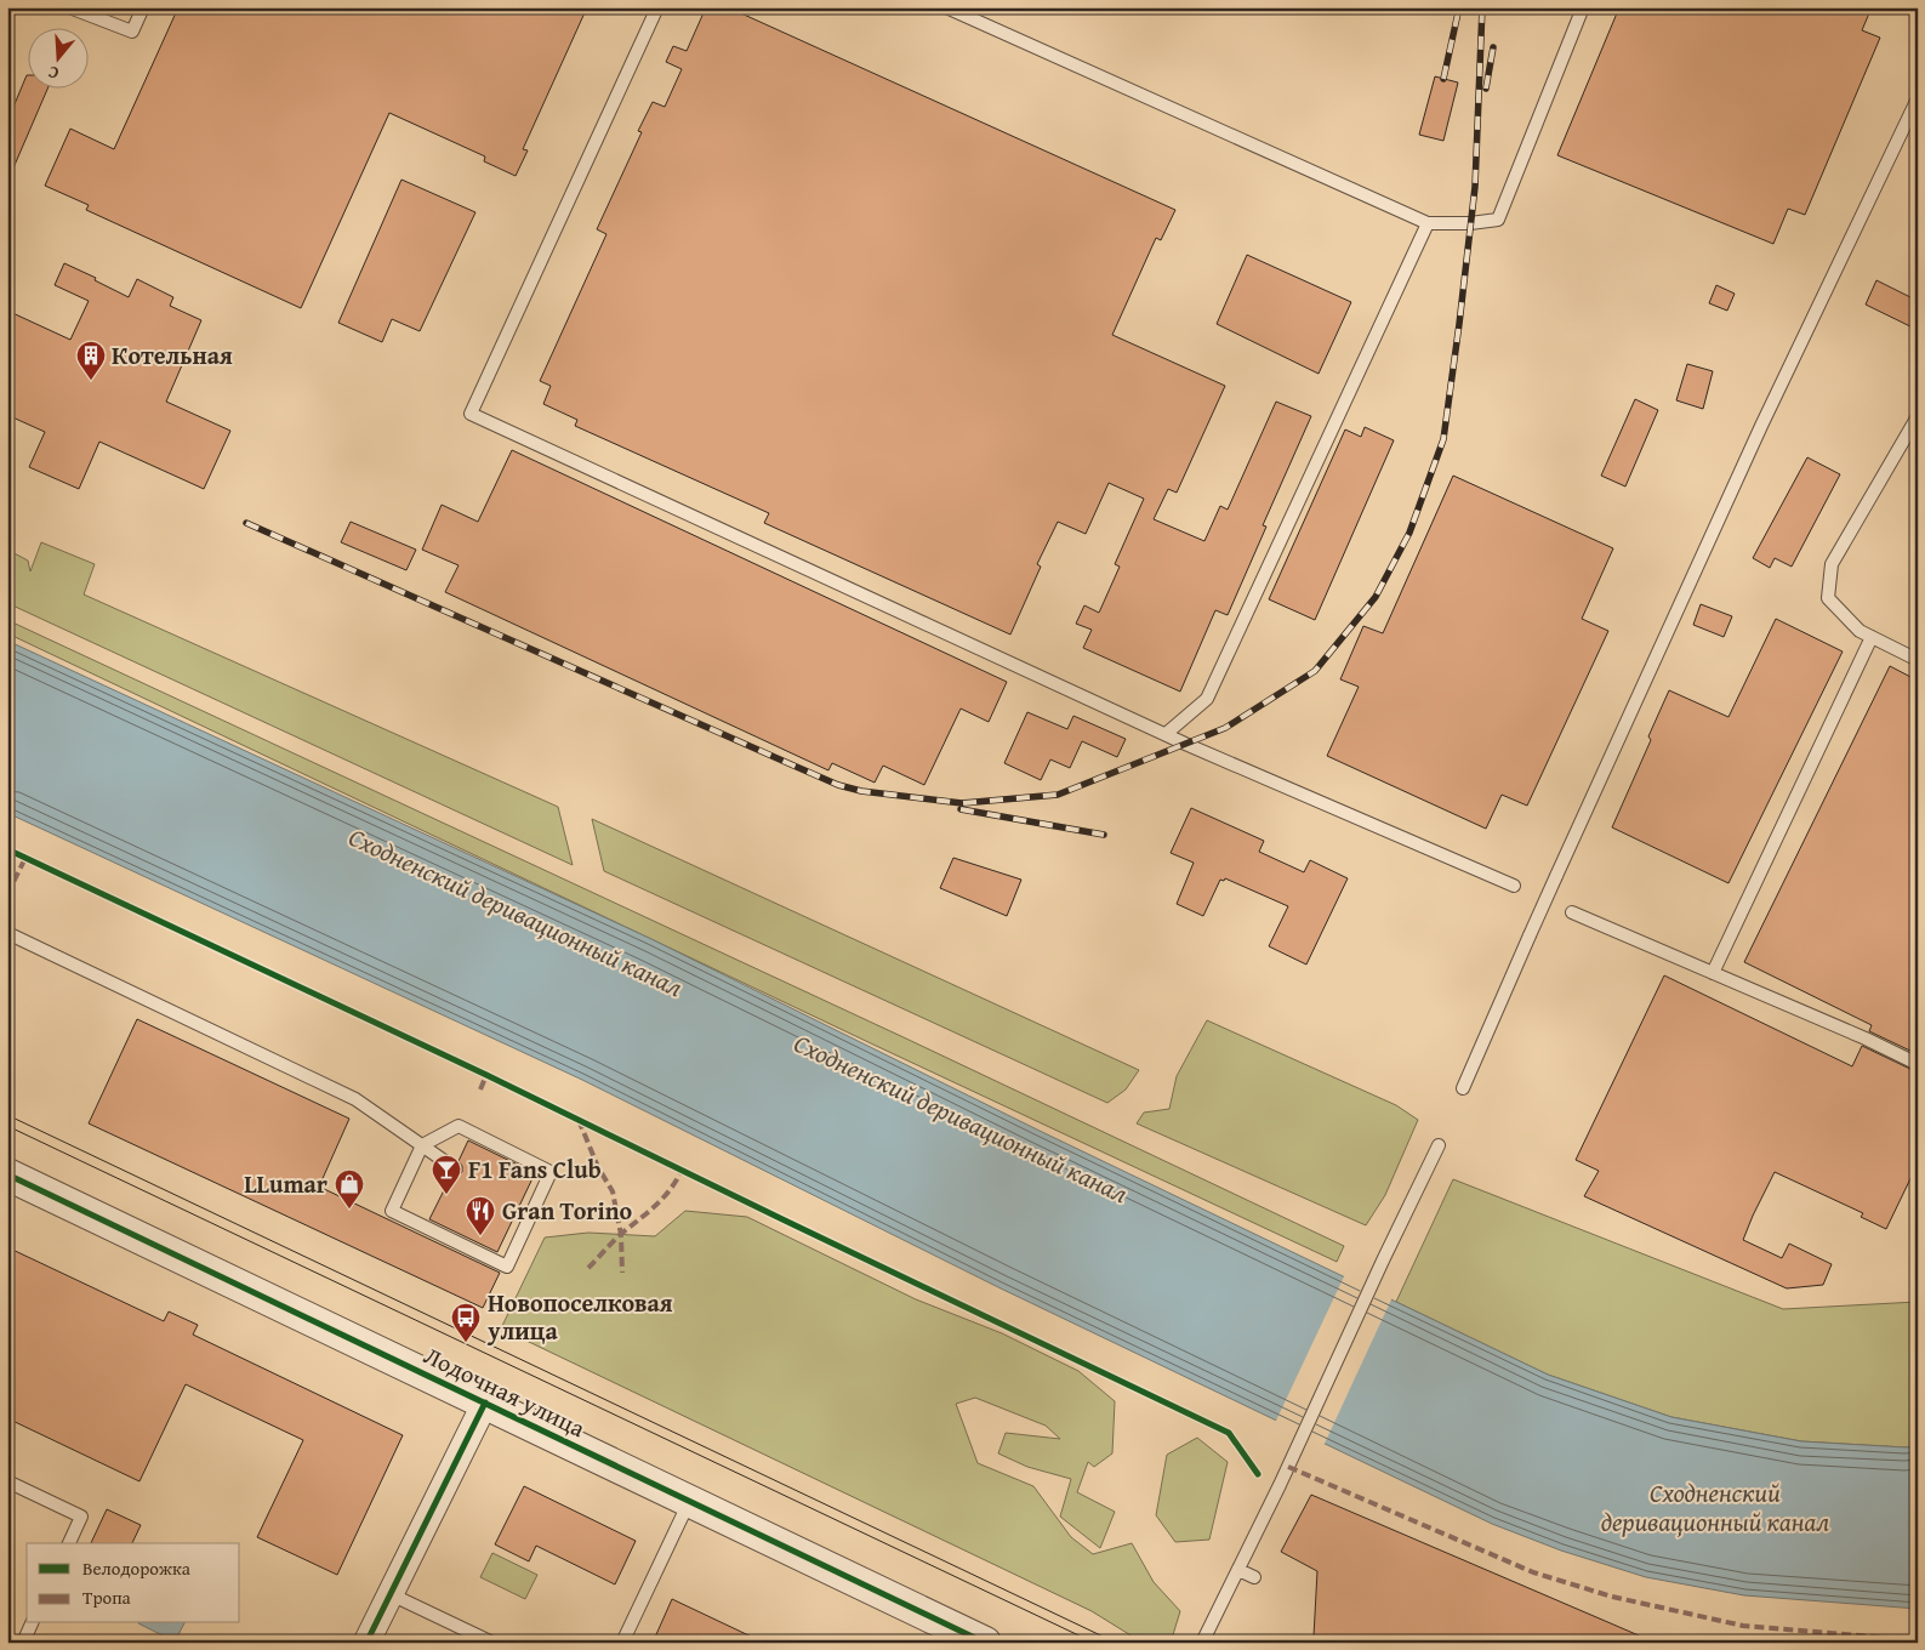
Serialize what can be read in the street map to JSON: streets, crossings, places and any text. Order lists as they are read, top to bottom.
{
  "streets": {
    "street": ["Лодочная улица"]
  },
  "water": ["Сходненский деривационный канал"],
  "places": {
    "building": ["Котельная"],
    "bar": ["F1 Fans Club"],
    "shop": ["LLumar"],
    "restaurant": ["Gran Torino"],
    "bus stop": ["Новопоселковая улица"]
  },
  "legend": ["Велодорожка", "Тропа"],
  "north": "bottom"
}
